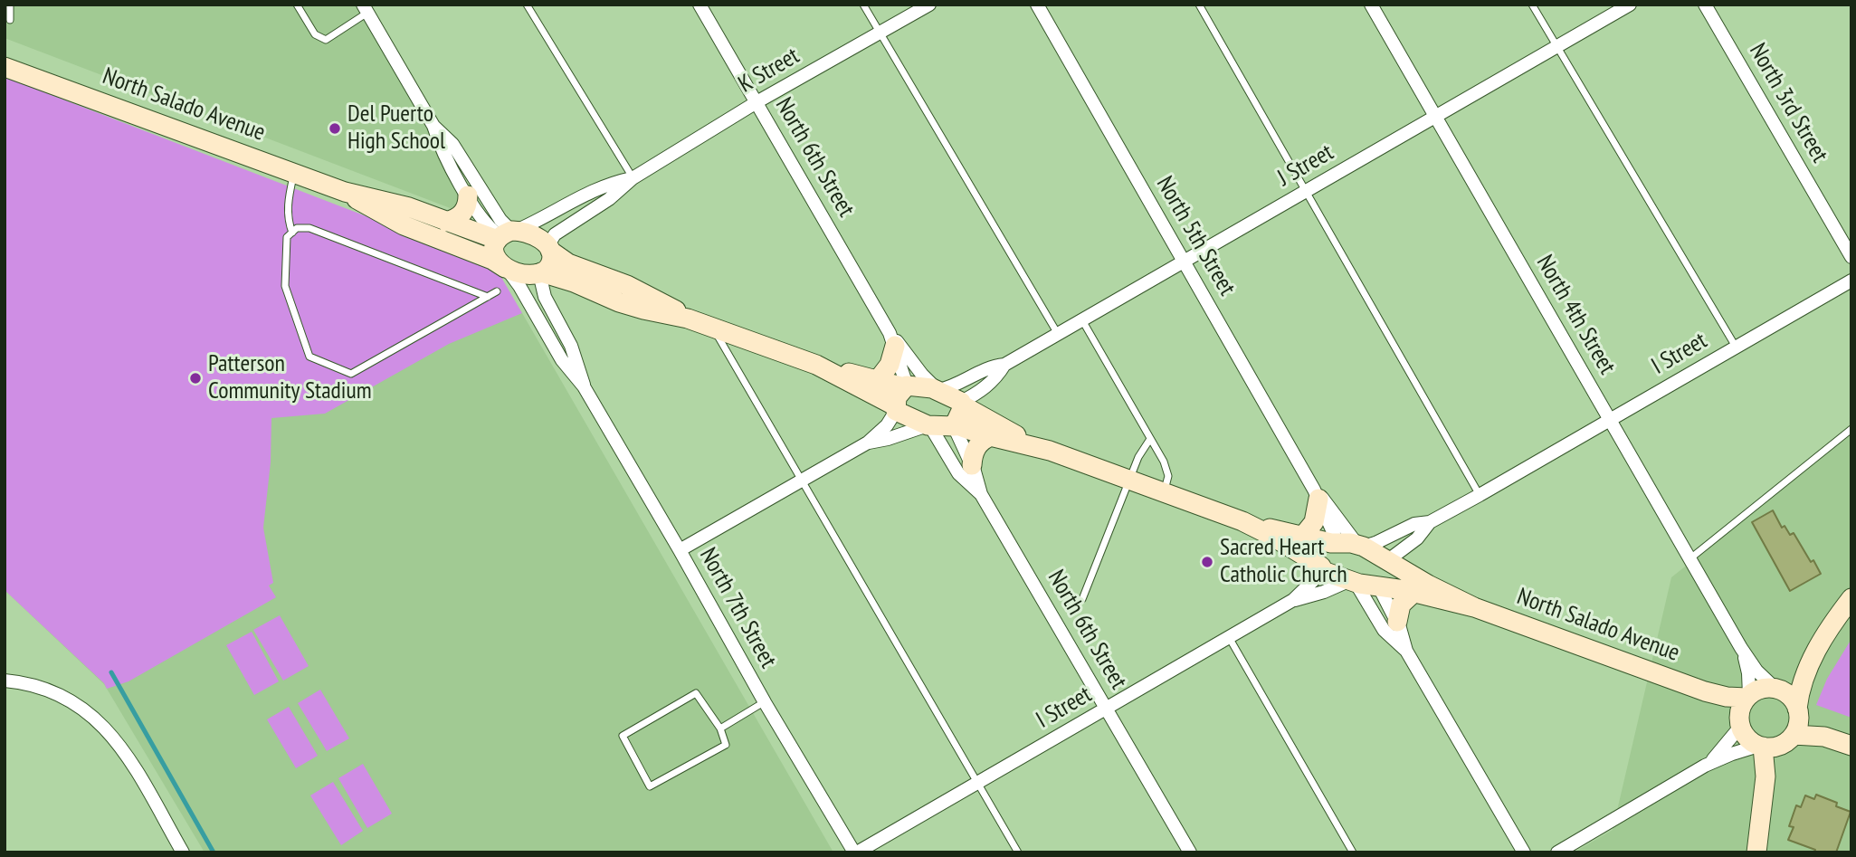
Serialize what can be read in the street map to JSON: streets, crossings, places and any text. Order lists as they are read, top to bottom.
{
  "streets": {
    "main road": ["North Salado Avenue"],
    "street": [
      "K Street",
      "North 3rd Street",
      "North 6th Street",
      "J Street",
      "North 5th Street",
      "North 4th Street",
      "I Street",
      "North 7th Street"
    ]
  },
  "crossings": [
    ["K Street", "North Salado Avenue"],
    ["K Street", "North 6th Street"],
    ["K Street", "North 7th Street"],
    ["North Salado Avenue", "North 6th Street"],
    ["North Salado Avenue", "J Street"],
    ["North Salado Avenue", "North 5th Street"],
    ["North Salado Avenue", "North 4th Street"],
    ["North Salado Avenue", "I Street"],
    ["North Salado Avenue", "North 7th Street"],
    ["North 6th Street", "J Street"],
    ["North 6th Street", "I Street"],
    ["J Street", "North 5th Street"],
    ["J Street", "North 4th Street"],
    ["North 5th Street", "I Street"],
    ["North 4th Street", "I Street"],
    ["I Street", "North 7th Street"]
  ],
  "places": ["Del Puerto High School", "Patterson Community Stadium", "Sacred Heart Catholic Church"]
}
